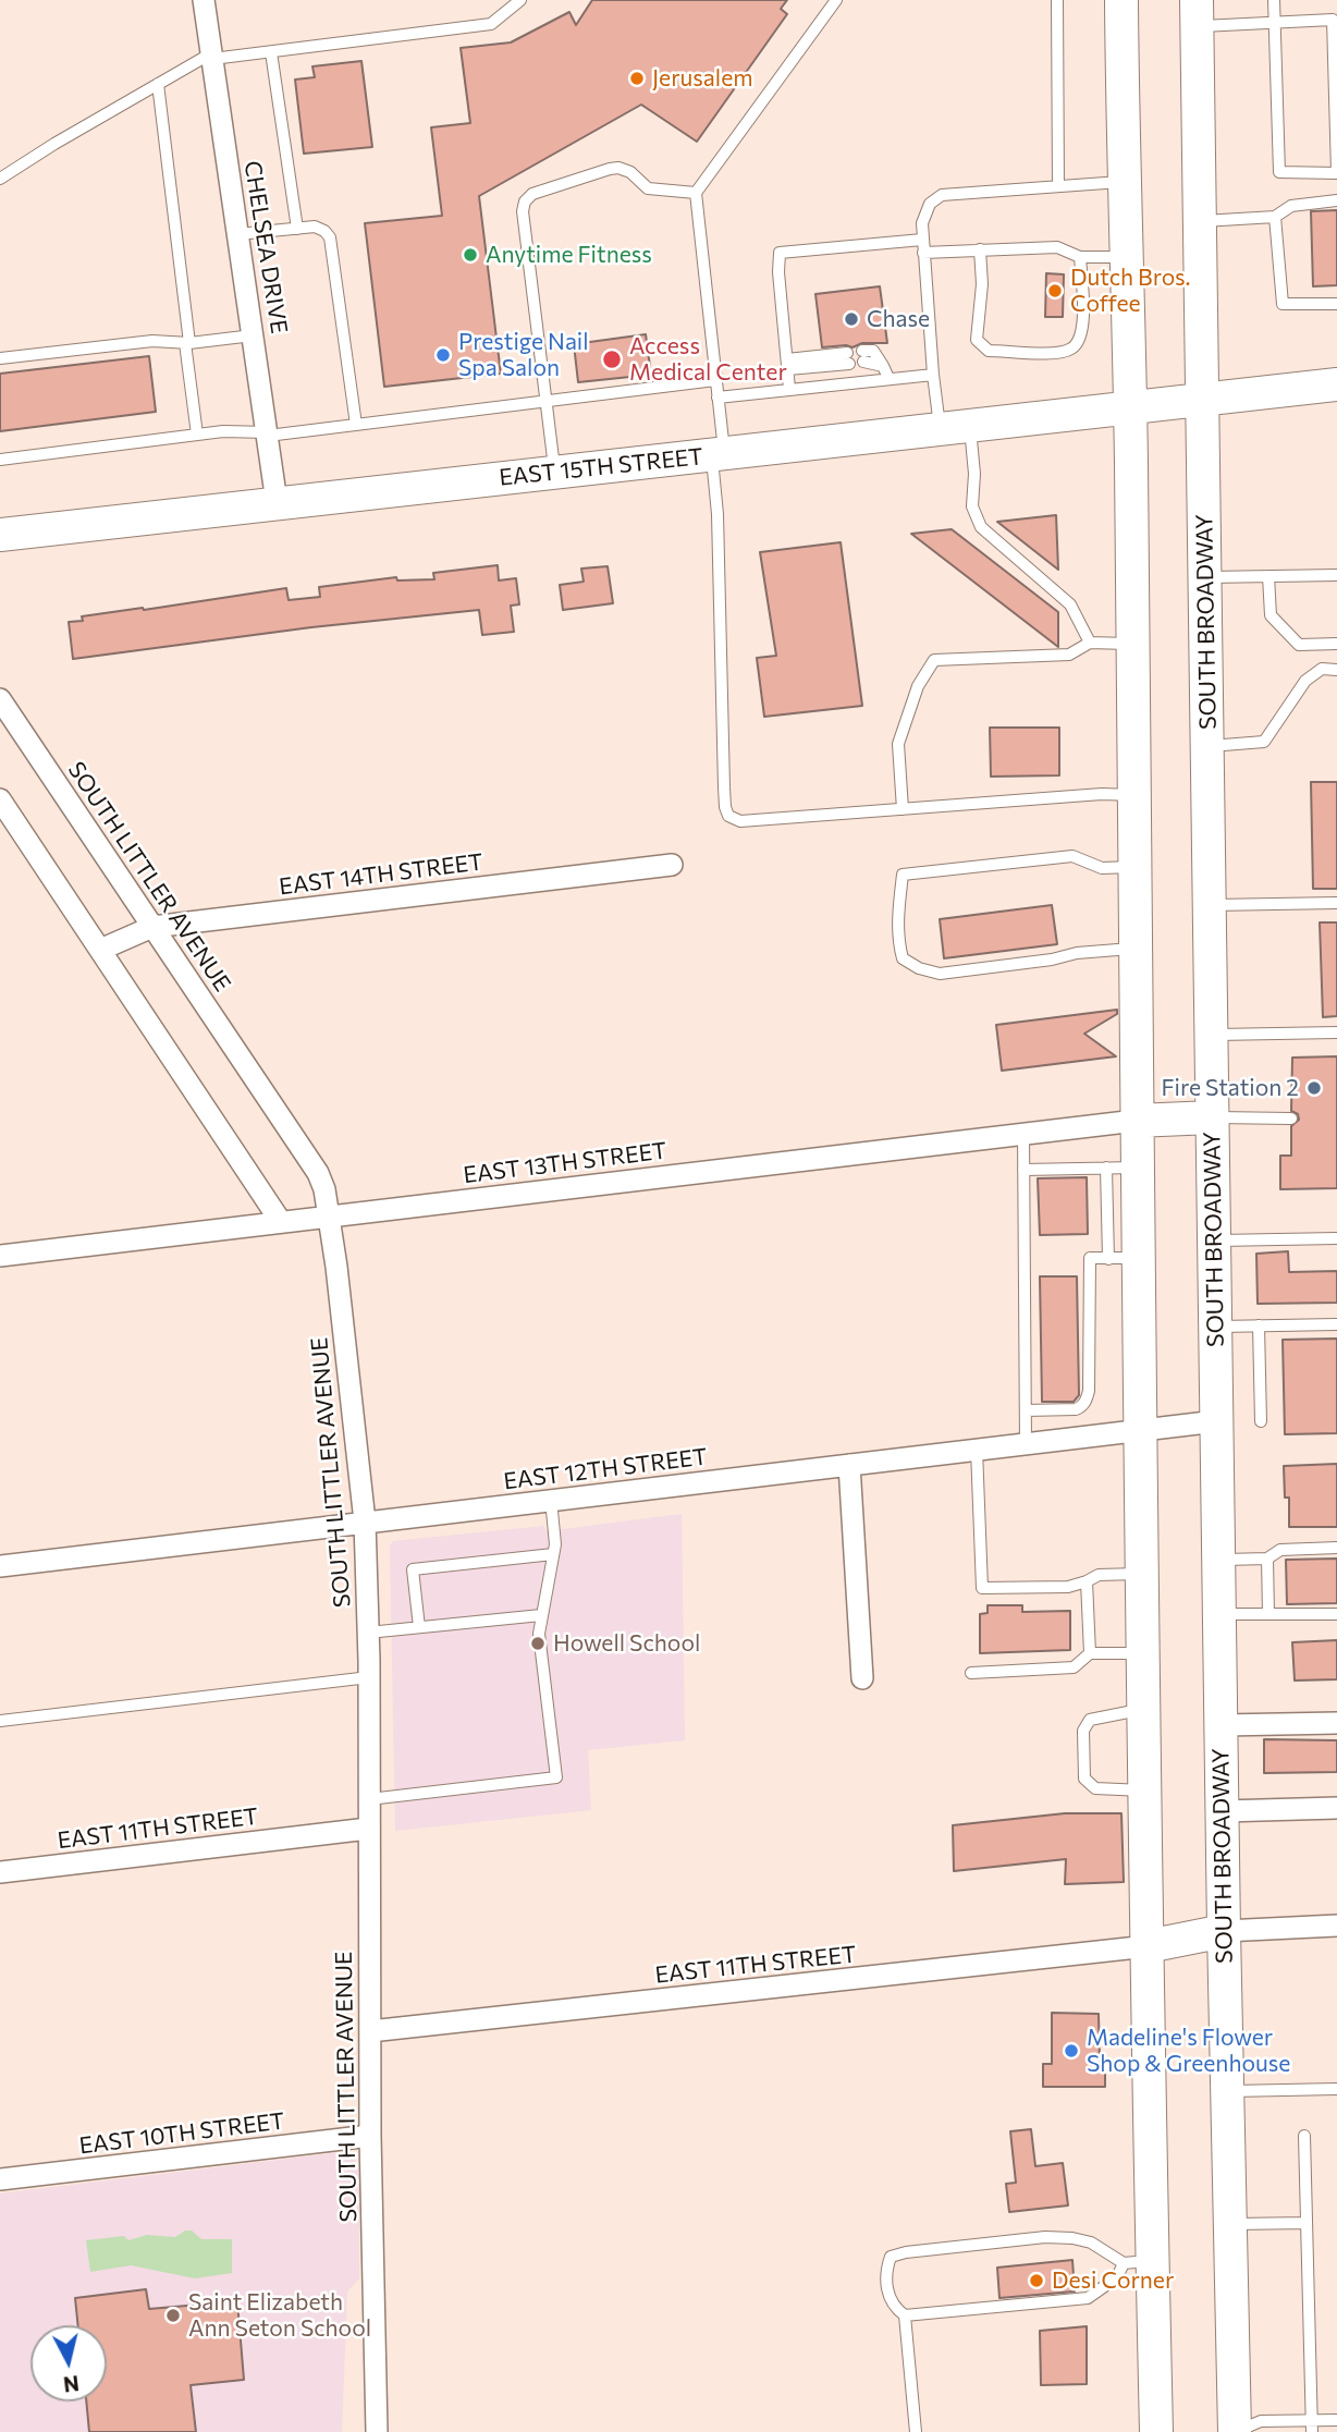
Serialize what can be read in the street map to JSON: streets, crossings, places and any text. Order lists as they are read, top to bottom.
{
  "streets": {
    "main road": ["EAST 15TH STREET", "SOUTH BROADWAY"],
    "street": [
      "CHELSEA DRIVE",
      "EAST 14TH STREET",
      "SOUTH LITTLER AVENUE",
      "EAST 13TH STREET",
      "EAST 12TH STREET",
      "EAST 11TH STREET",
      "EAST 10TH STREET"
    ]
  },
  "crossings": [
    ["CHELSEA DRIVE", "EAST 15TH STREET"],
    ["EAST 15TH STREET", "SOUTH BROADWAY"],
    ["SOUTH BROADWAY", "EAST 12TH STREET"],
    ["EAST 14TH STREET", "SOUTH LITTLER AVENUE"],
    ["SOUTH LITTLER AVENUE", "EAST 13TH STREET"],
    ["SOUTH LITTLER AVENUE", "EAST 12TH STREET"],
    ["SOUTH LITTLER AVENUE", "EAST 11TH STREET"],
    ["SOUTH LITTLER AVENUE", "EAST 10TH STREET"]
  ],
  "places": [
    "Jerusalem",
    "Anytime Fitness",
    "Dutch Bros. Coffee",
    "Chase",
    "Prestige Nail Spa Salon",
    "Access Medical Center",
    "Fire Station 2",
    "Howell School",
    "Madeline's Flower Shop & Greenhouse",
    "Desi Corner",
    "Saint Elizabeth Ann Seton School"
  ],
  "north": "bottom"
}
